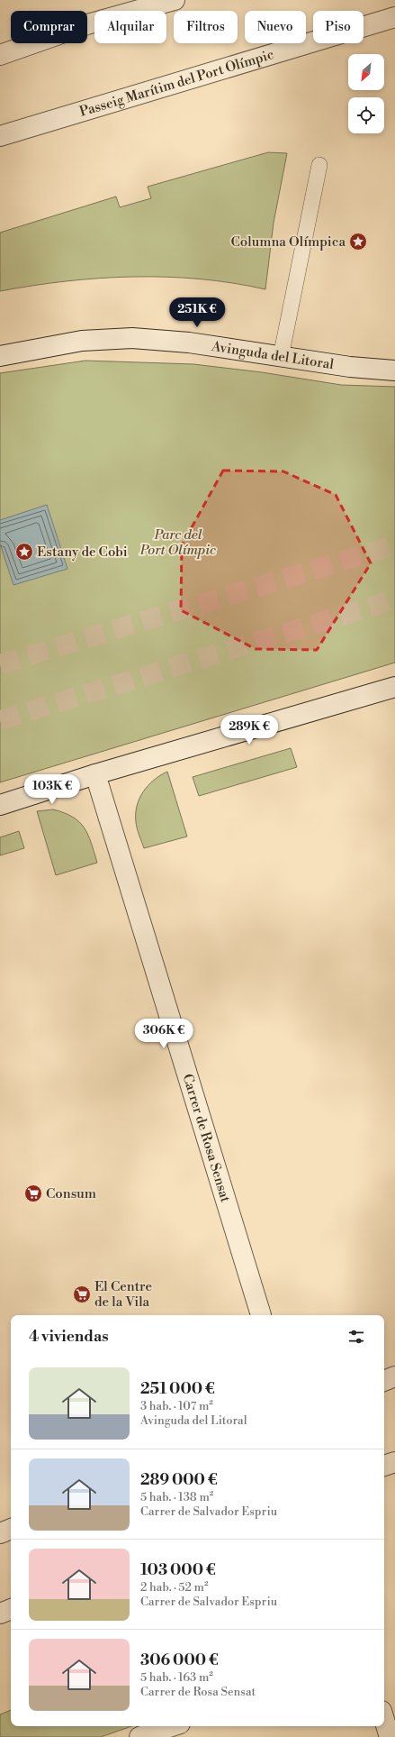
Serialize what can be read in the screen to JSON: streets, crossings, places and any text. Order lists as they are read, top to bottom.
{
  "streets": {
    "street": ["Passeig Marítim del Port Olímpic", "Avinguda del Litoral", "Carrer de Rosa Sensat"]
  },
  "parks": ["Parc del Port Olímpic"],
  "places": {
    "place": ["Columna Olímpica", "Estany de Cobi"],
    "supermarket": ["Consum", "El Centre de la Vila"]
  },
  "north": "bottom left",
  "page": {
    "chip": [
      "Comprar",
      "Alquilar",
      "Filtros",
      "Nuevo",
      "Piso"
    ],
    "price": [
      "251K €",
      "289K €",
      "103K €",
      "306K €"
    ],
    "heading": "4 viviendas",
    "list": [
      {
        "name": "251 000 €",
        "note": "3 hab. · 107 m² · Avinguda del Litoral"
      },
      {
        "name": "289 000 €",
        "note": "5 hab. · 138 m² · Carrer de Salvador Espriu"
      },
      {
        "name": "103 000 €",
        "note": "2 hab. · 52 m² · Carrer de Salvador Espriu"
      },
      {
        "name": "306 000 €",
        "note": "5 hab. · 163 m² · Carrer de Rosa Sensat"
      }
    ]
  }
}
